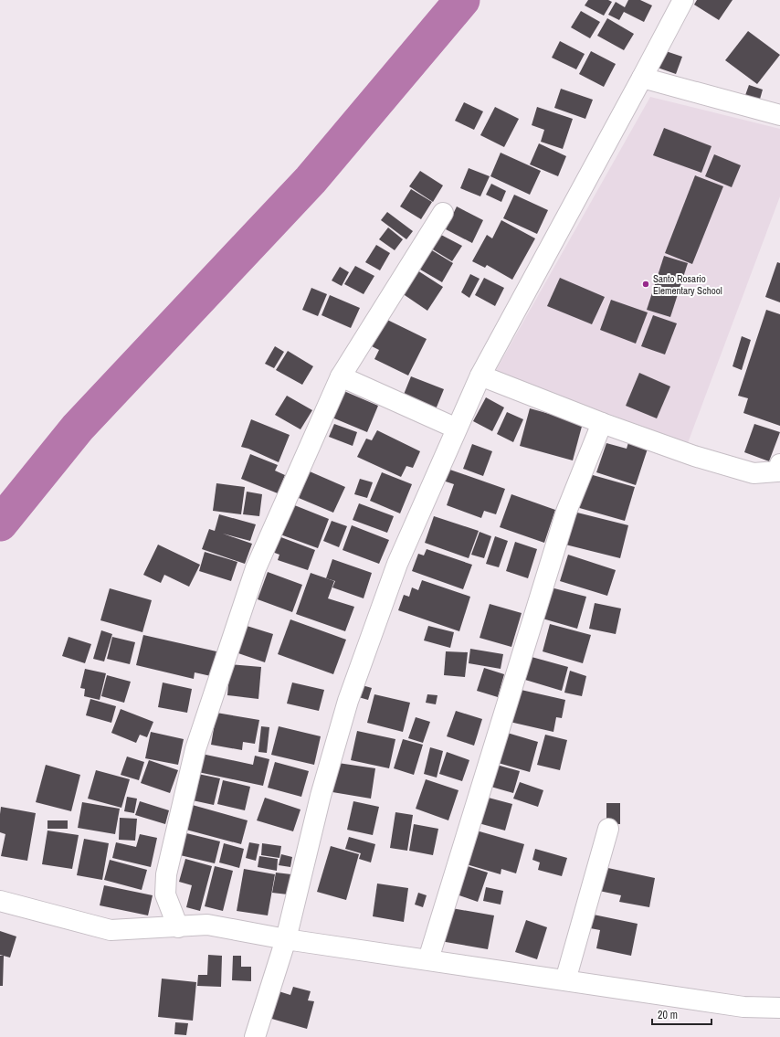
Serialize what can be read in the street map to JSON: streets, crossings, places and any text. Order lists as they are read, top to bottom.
{
  "places": ["Santo Rosario Elementary School"],
  "scale_bar": "20 m"
}
